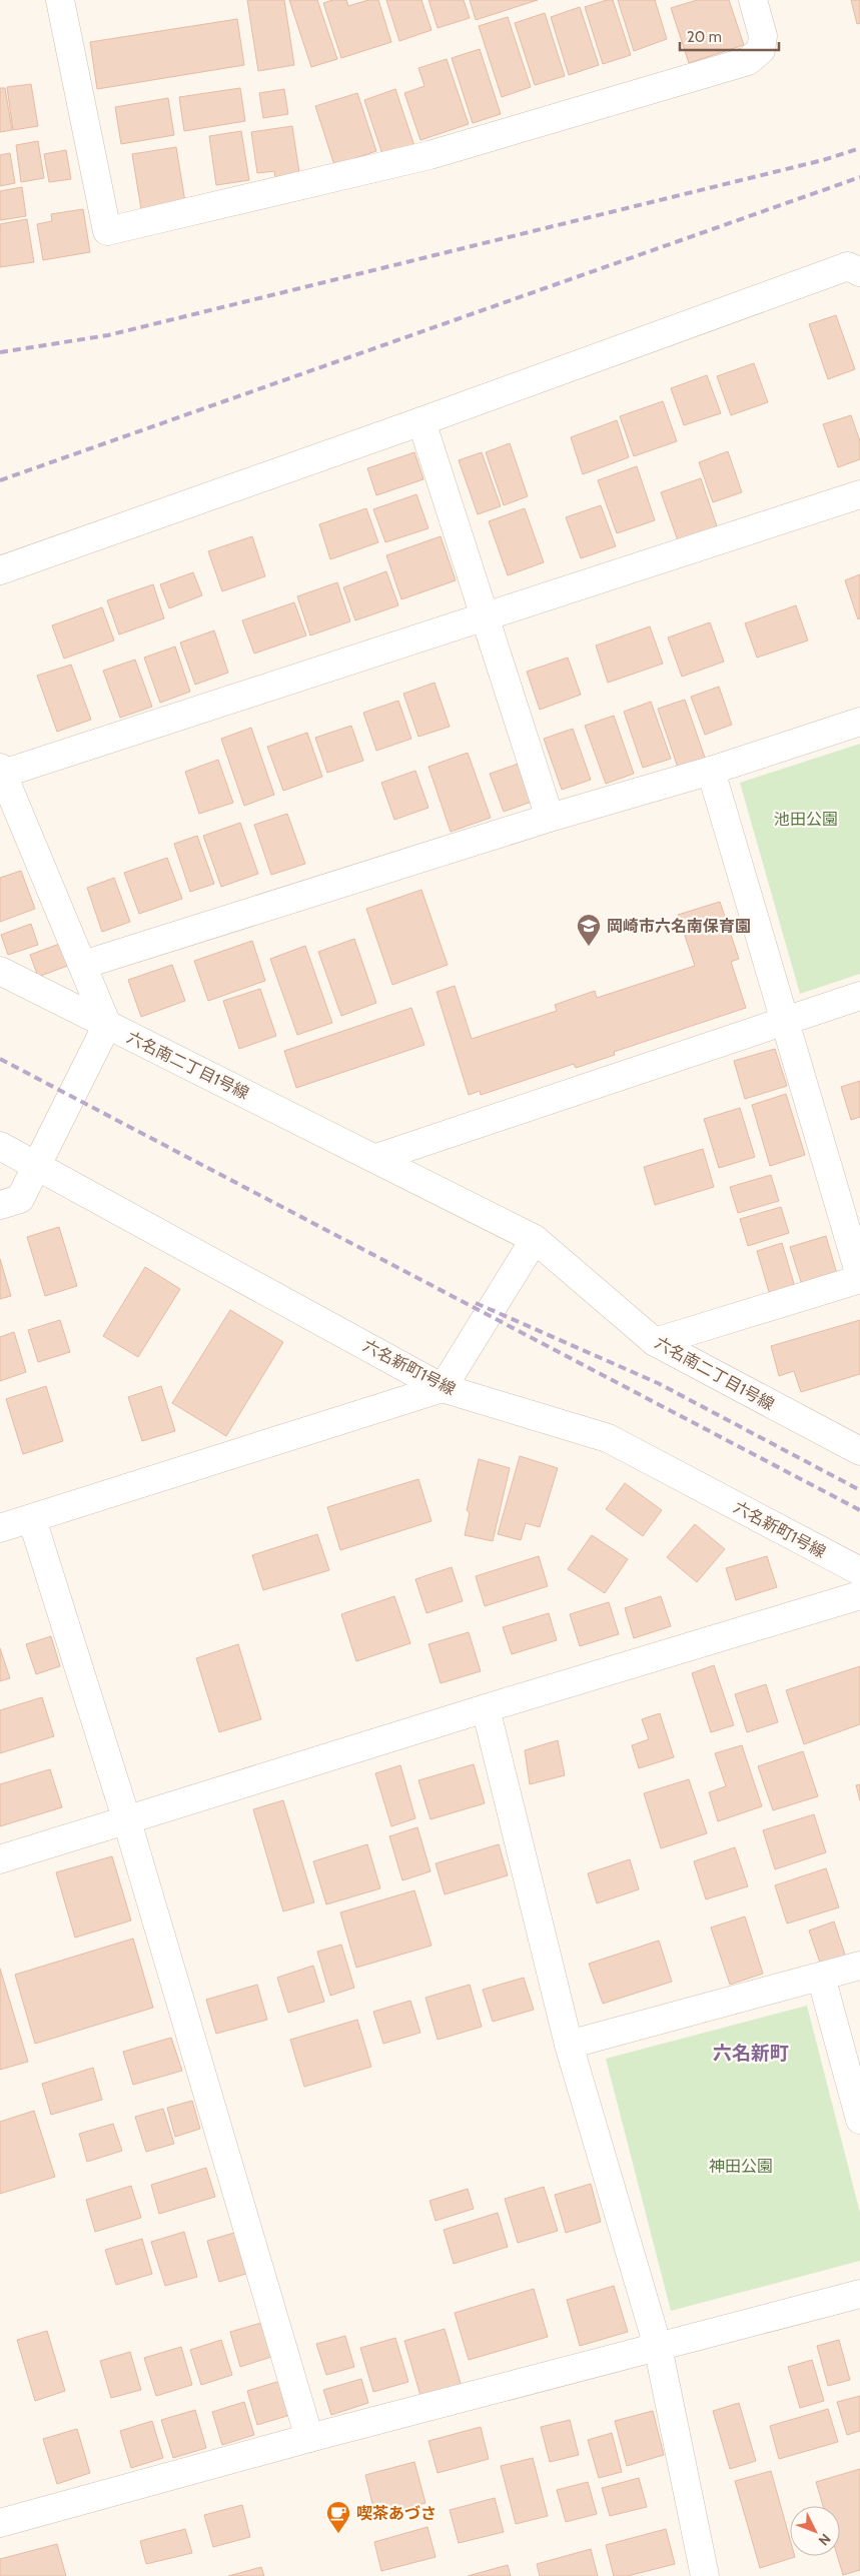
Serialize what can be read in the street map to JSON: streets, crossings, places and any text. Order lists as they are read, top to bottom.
{
  "streets": {
    "street": ["六名南二丁目1号線", "六名新町1号線"]
  },
  "districts": ["六名新町"],
  "parks": ["池田公園", "神田公園"],
  "places": {
    "school or university": ["岡崎市六名南保育園"],
    "cafe": ["喫茶あづさ"]
  },
  "scale_bar": "20 m",
  "north": "bottom right"
}
